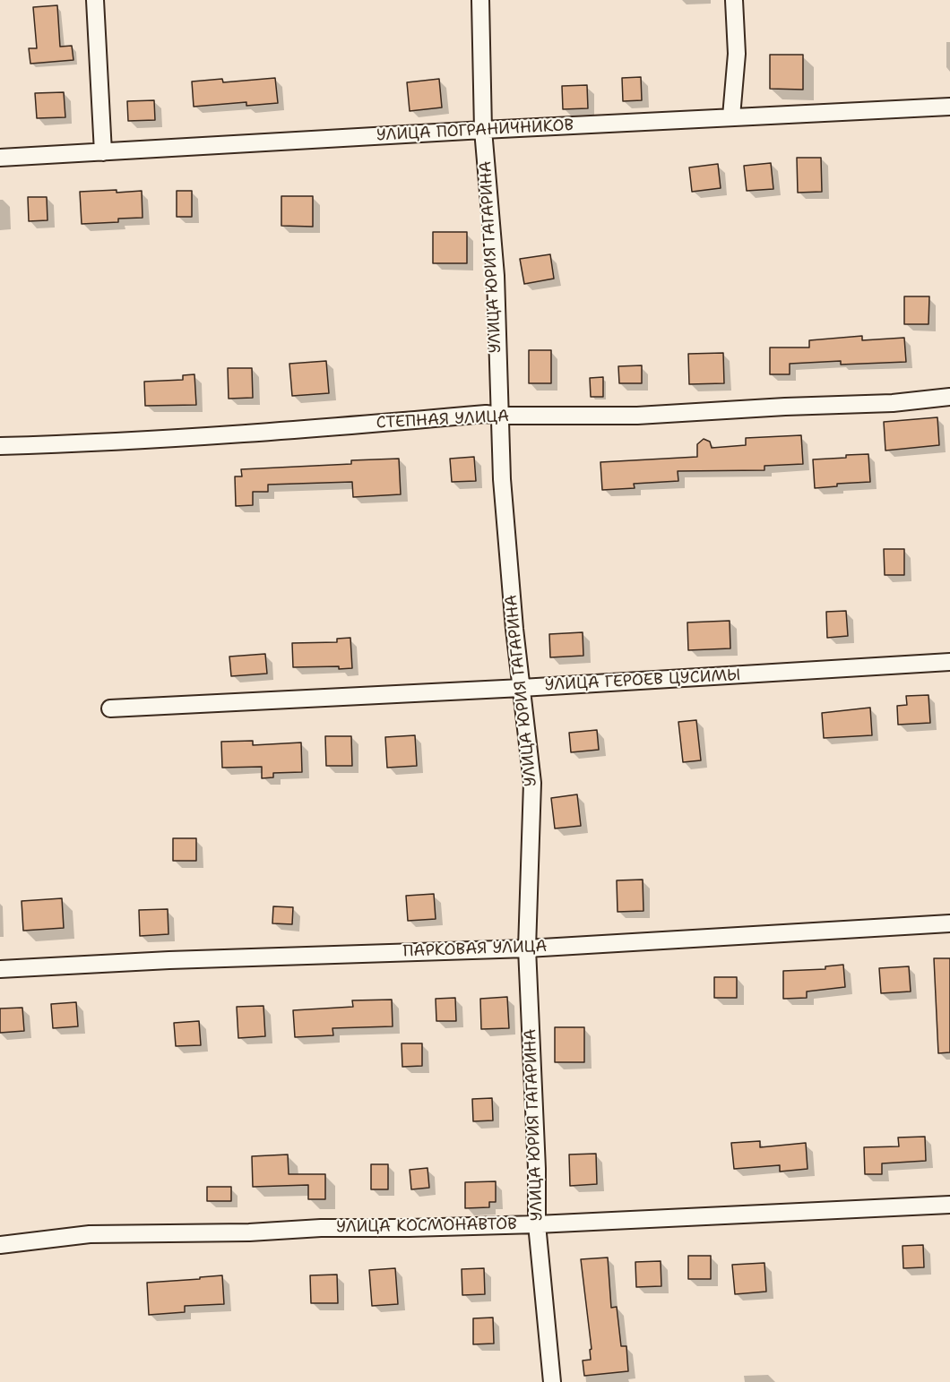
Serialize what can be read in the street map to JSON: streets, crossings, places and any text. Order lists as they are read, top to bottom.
{
  "streets": {
    "street": [
      "УЛИЦА ПОГРАНИЧНИКОВ",
      "УЛИЦА ЮРИЯ ГАГАРИНА",
      "СТЕПНАЯ УЛИЦА",
      "УЛИЦА ГЕРОЕВ ЦУСИМЫ",
      "ПАРКОВАЯ УЛИЦА",
      "УЛИЦА КОСМОНАВТОВ"
    ]
  },
  "crossings": [
    ["УЛИЦА ПОГРАНИЧНИКОВ", "УЛИЦА ЮРИЯ ГАГАРИНА"],
    ["УЛИЦА ЮРИЯ ГАГАРИНА", "СТЕПНАЯ УЛИЦА"],
    ["УЛИЦА ЮРИЯ ГАГАРИНА", "УЛИЦА ГЕРОЕВ ЦУСИМЫ"],
    ["УЛИЦА ЮРИЯ ГАГАРИНА", "ПАРКОВАЯ УЛИЦА"],
    ["УЛИЦА ЮРИЯ ГАГАРИНА", "УЛИЦА КОСМОНАВТОВ"]
  ]
}
